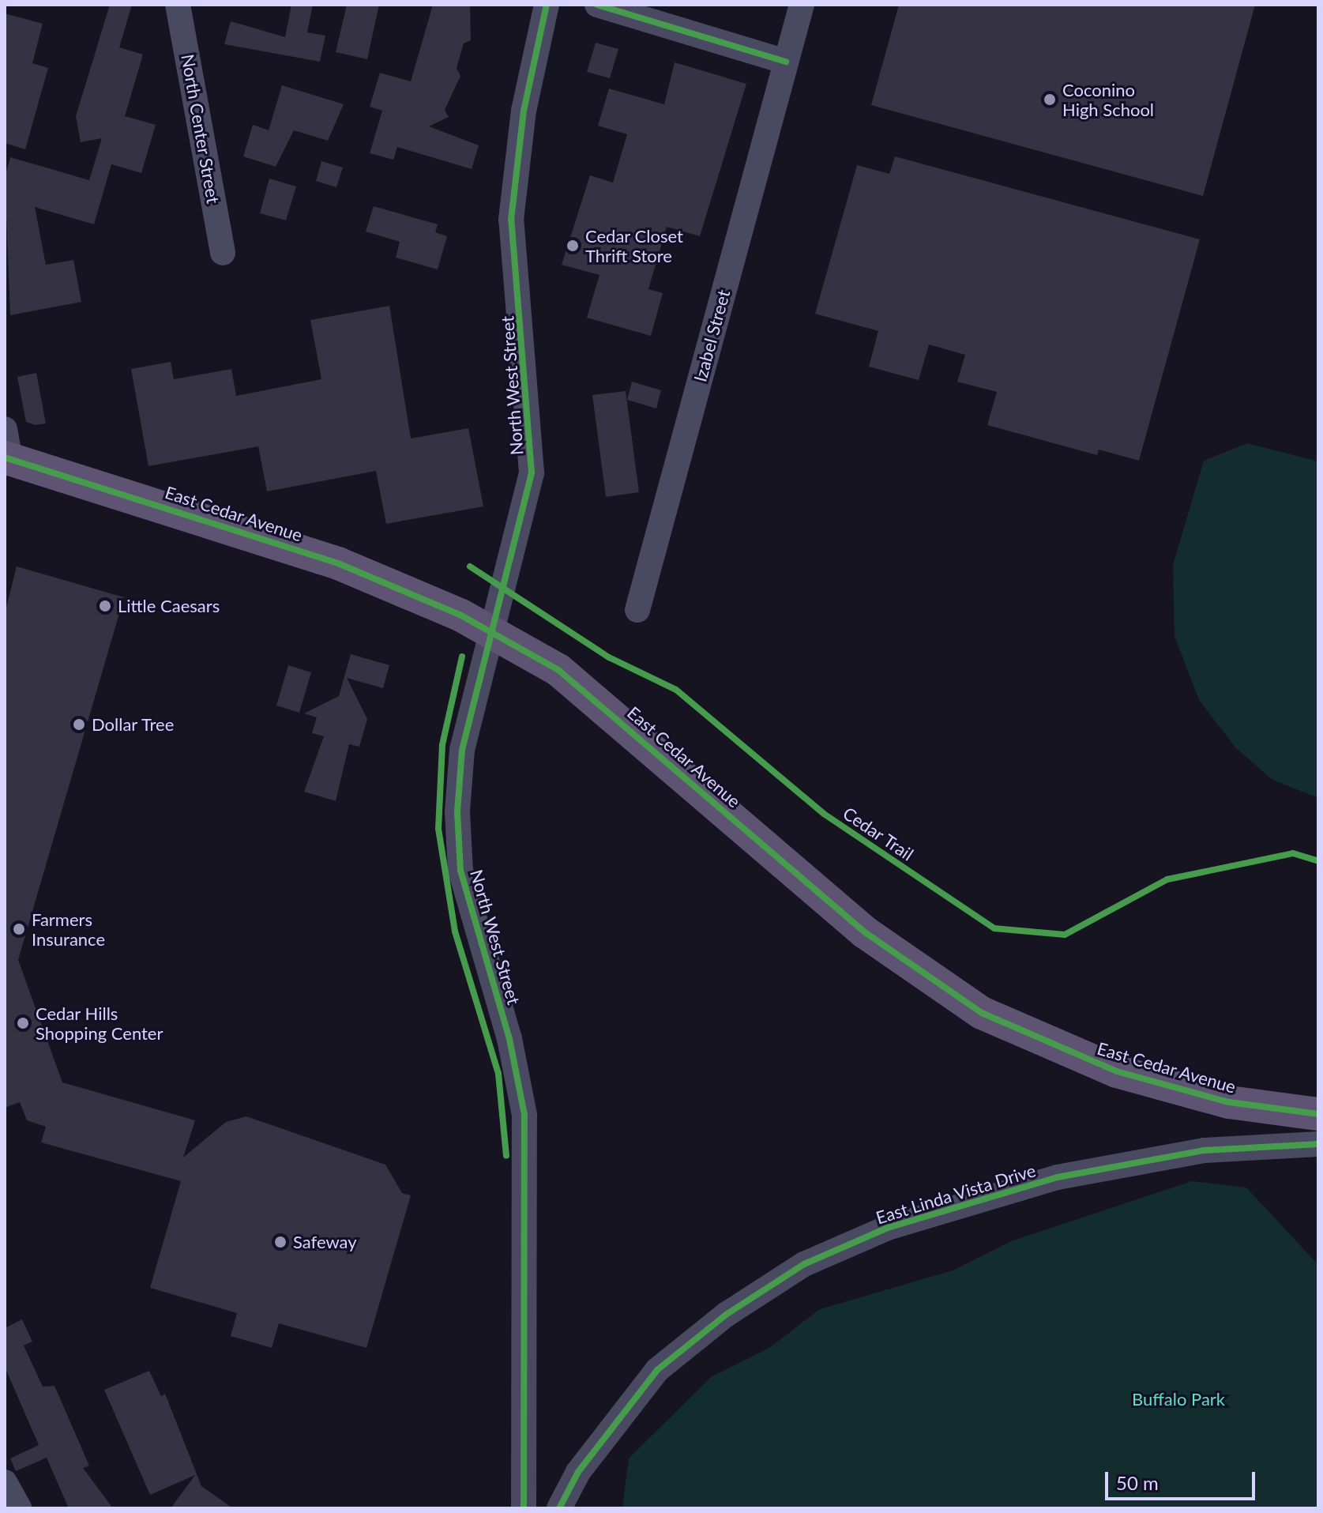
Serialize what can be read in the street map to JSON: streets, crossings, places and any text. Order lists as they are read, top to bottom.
{
  "streets": {
    "main road": ["East Cedar Avenue"],
    "street": [
      "North Center Street",
      "Izabel Street",
      "North West Street",
      "East Linda Vista Drive"
    ],
    "cycle path": ["Cedar Trail"]
  },
  "crossings": [
    ["North West Street", "East Cedar Avenue"]
  ],
  "parks": ["Buffalo Park"],
  "places": [
    "Coconino High School",
    "Cedar Closet Thrift Store",
    "Little Caesars",
    "Dollar Tree",
    "Farmers Insurance",
    "Cedar Hills Shopping Center",
    "Safeway"
  ],
  "scale_bar": "50 m"
}
